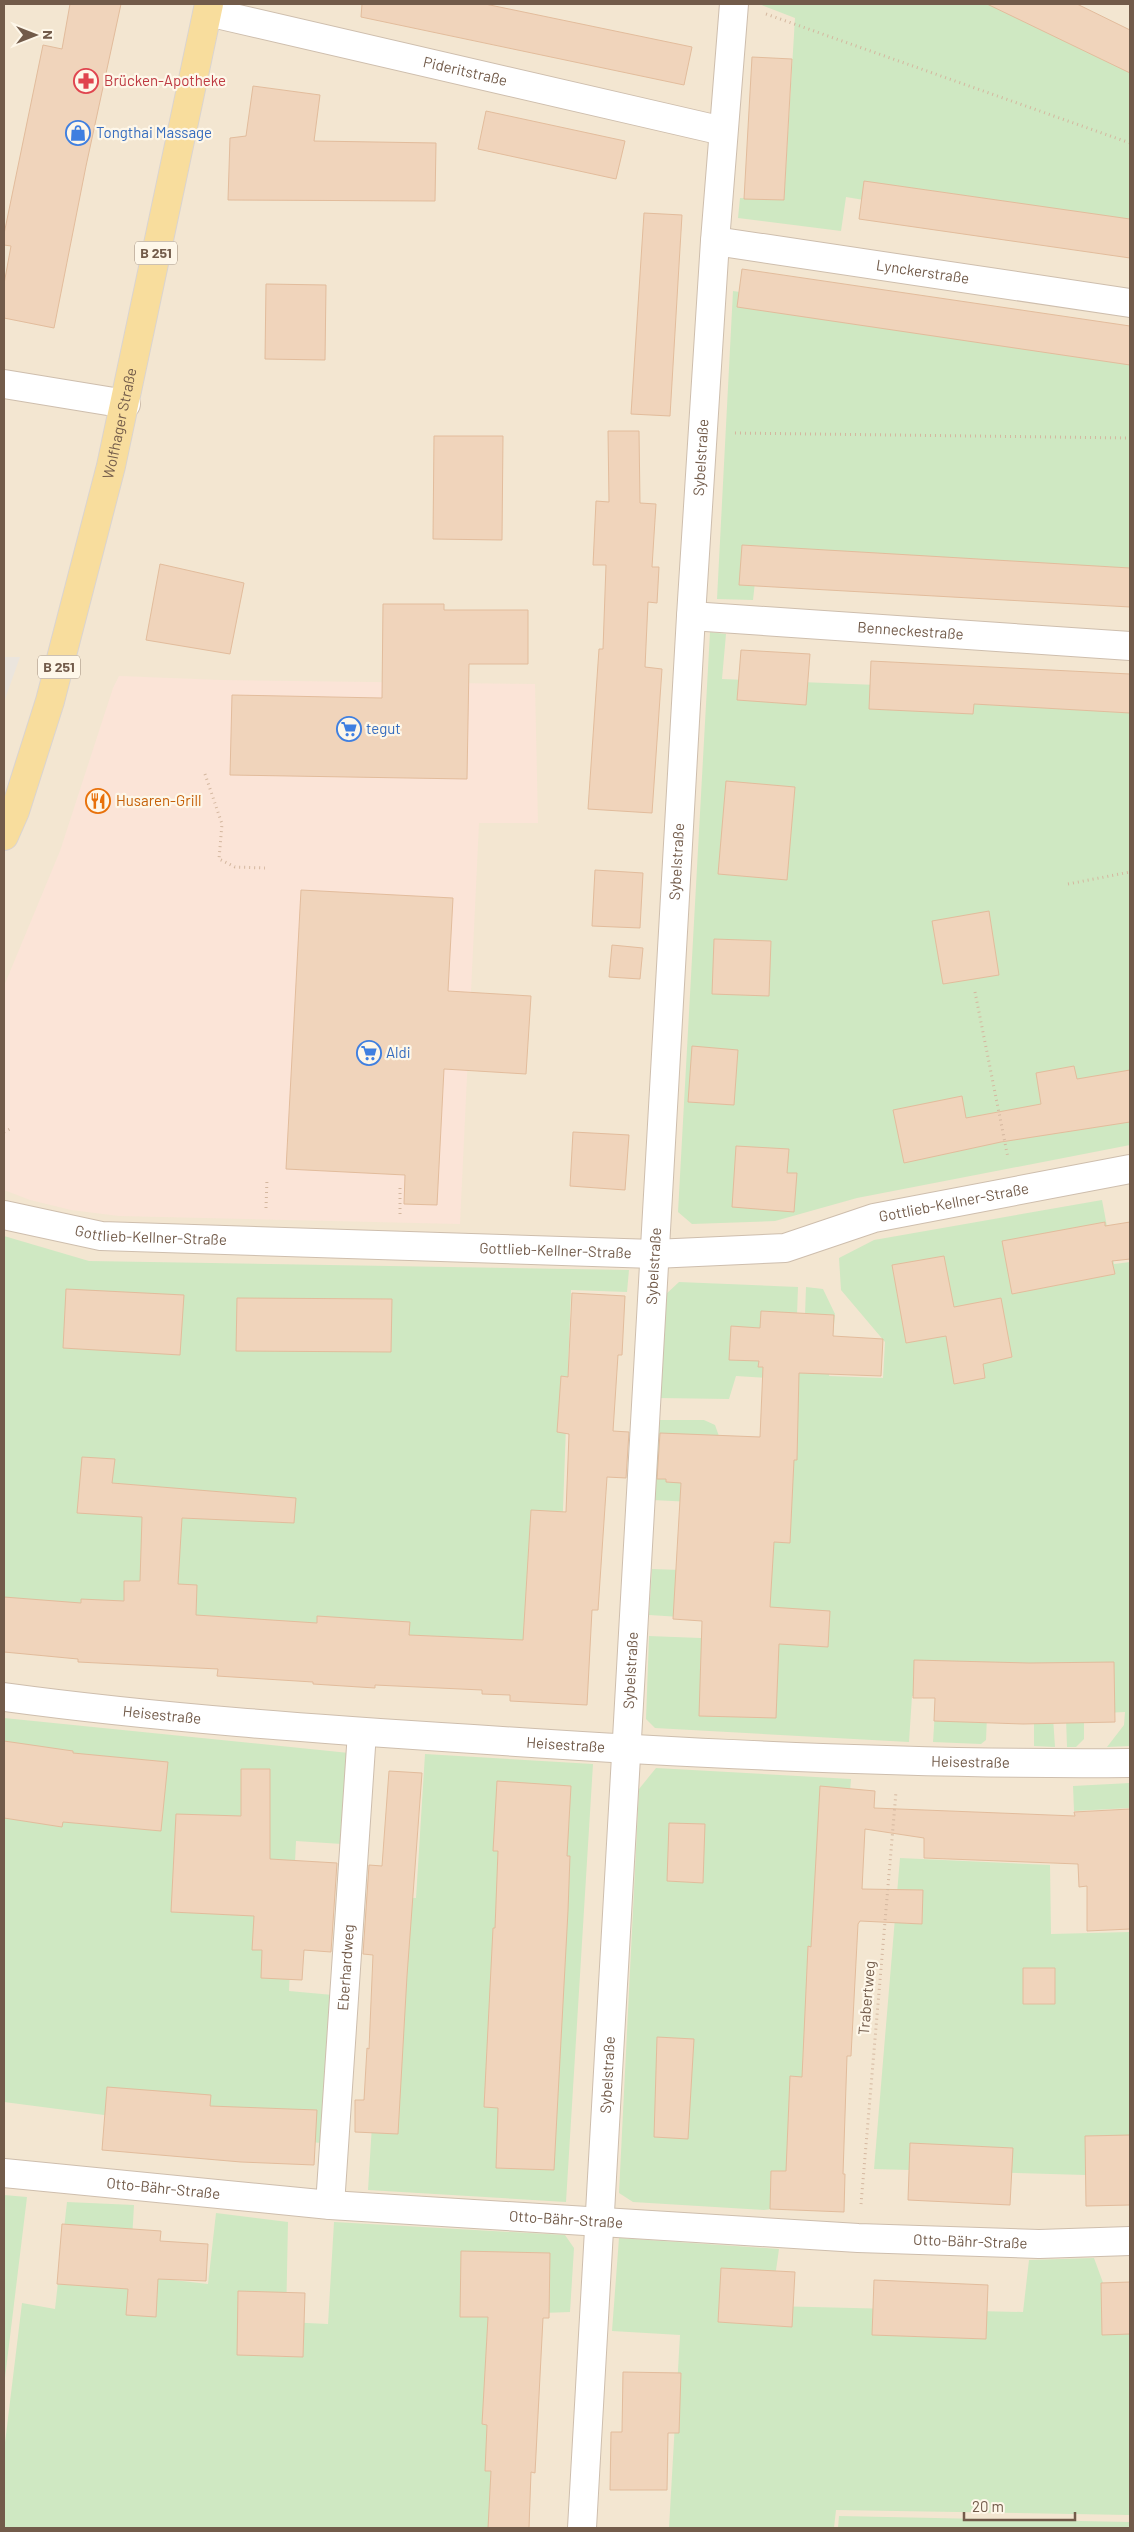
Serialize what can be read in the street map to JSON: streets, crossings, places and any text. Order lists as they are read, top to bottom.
{
  "streets": {
    "main road": ["B 251", "Wolfhager Straße"],
    "street": [
      "Pideritstraße",
      "Lynckerstraße",
      "Sybelstraße",
      "Benneckestraße",
      "Gottlieb-Kellner-Straße",
      "Heisestraße",
      "Eberhardweg",
      "Otto-Bähr-Straße"
    ],
    "path": ["Trabertweg"]
  },
  "crossings": [
    ["Pideritstraße", "Wolfhager Straße"],
    ["Pideritstraße", "Sybelstraße"],
    ["Lynckerstraße", "Sybelstraße"],
    ["Sybelstraße", "Benneckestraße"],
    ["Sybelstraße", "Gottlieb-Kellner-Straße"],
    ["Sybelstraße", "Heisestraße"],
    ["Sybelstraße", "Otto-Bähr-Straße"],
    ["Heisestraße", "Eberhardweg"],
    ["Heisestraße", "Trabertweg"],
    ["Eberhardweg", "Otto-Bähr-Straße"],
    ["Trabertweg", "Otto-Bähr-Straße"]
  ],
  "places": {
    "pharmacy": ["Brücken-Apotheke"],
    "shop": ["Tongthai Massage"],
    "supermarket": ["tegut", "Aldi"],
    "restaurant": ["Husaren-Grill"]
  },
  "scale_bar": "20 m",
  "north": "right"
}
